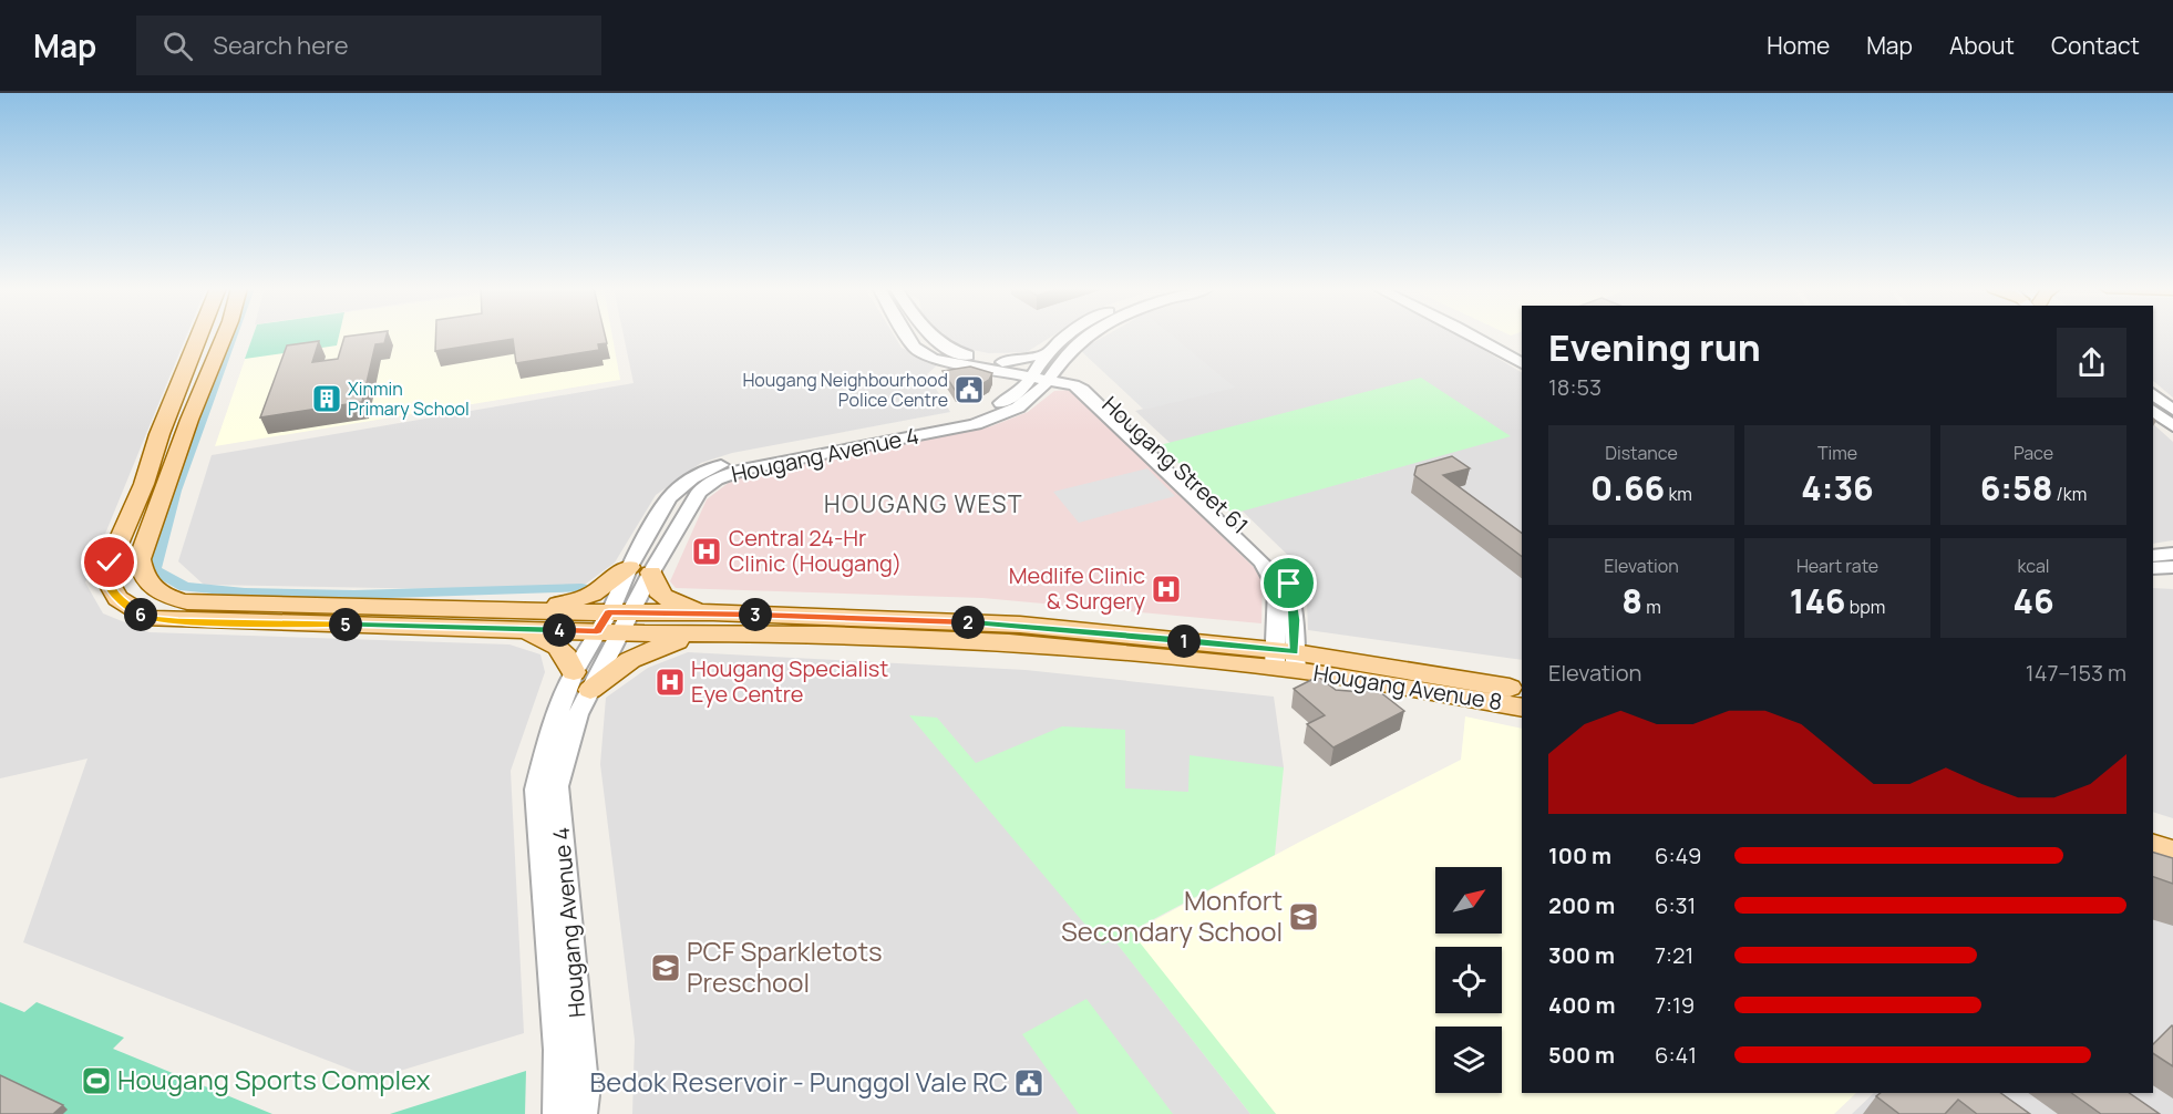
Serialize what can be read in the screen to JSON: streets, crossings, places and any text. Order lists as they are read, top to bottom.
{
  "streets": {
    "main road": ["Hougang Avenue 8"],
    "street": ["Hougang Avenue 4", "Hougang Street 61"]
  },
  "crossings": [
    ["Hougang Avenue 4", "Hougang Street 61"],
    ["Hougang Avenue 4", "Hougang Avenue 8"],
    ["Hougang Street 61", "Hougang Avenue 8"]
  ],
  "districts": ["HOUGANG WEST"],
  "places": {
    "public building": ["Hougang Neighbourhood Police Centre", "Bedok Reservoir - Punggol Vale RC"],
    "building": ["Xinmin Primary School"],
    "hospital": ["Central 24-Hr Clinic (Hougang)", "Medlife Clinic & Surgery", "Hougang Specialist Eye Centre"],
    "school or university": ["Monfort Secondary School", "PCF Sparkletots Preschool"],
    "sports": ["Hougang Sports Complex"]
  },
  "north": "top right",
  "page": {
    "header": "Map",
    "search": "Search here",
    "nav": [
      "Home",
      "Map",
      "About",
      "Contact"
    ],
    "heading": ["Evening run", "18:53"],
    "stats": [
      ["Distance", "0.66 km"],
      ["Time", "4:36"],
      ["Pace", "6:58 /km"],
      ["Elevation", "8 m"],
      ["Heart rate", "146 bpm"],
      ["kcal", "46"]
    ],
    "pins": [
      "3",
      "6",
      "2",
      "5",
      "4",
      "1"
    ],
    "chart": ["Elevation", "147–153 m"],
    "list": [
      {
        "name": "100 m",
        "note": "6:49"
      },
      {
        "name": "200 m",
        "note": "6:31"
      },
      {
        "name": "300 m",
        "note": "7:21"
      },
      {
        "name": "400 m",
        "note": "7:19"
      },
      {
        "name": "500 m",
        "note": "6:41"
      }
    ]
  }
}
